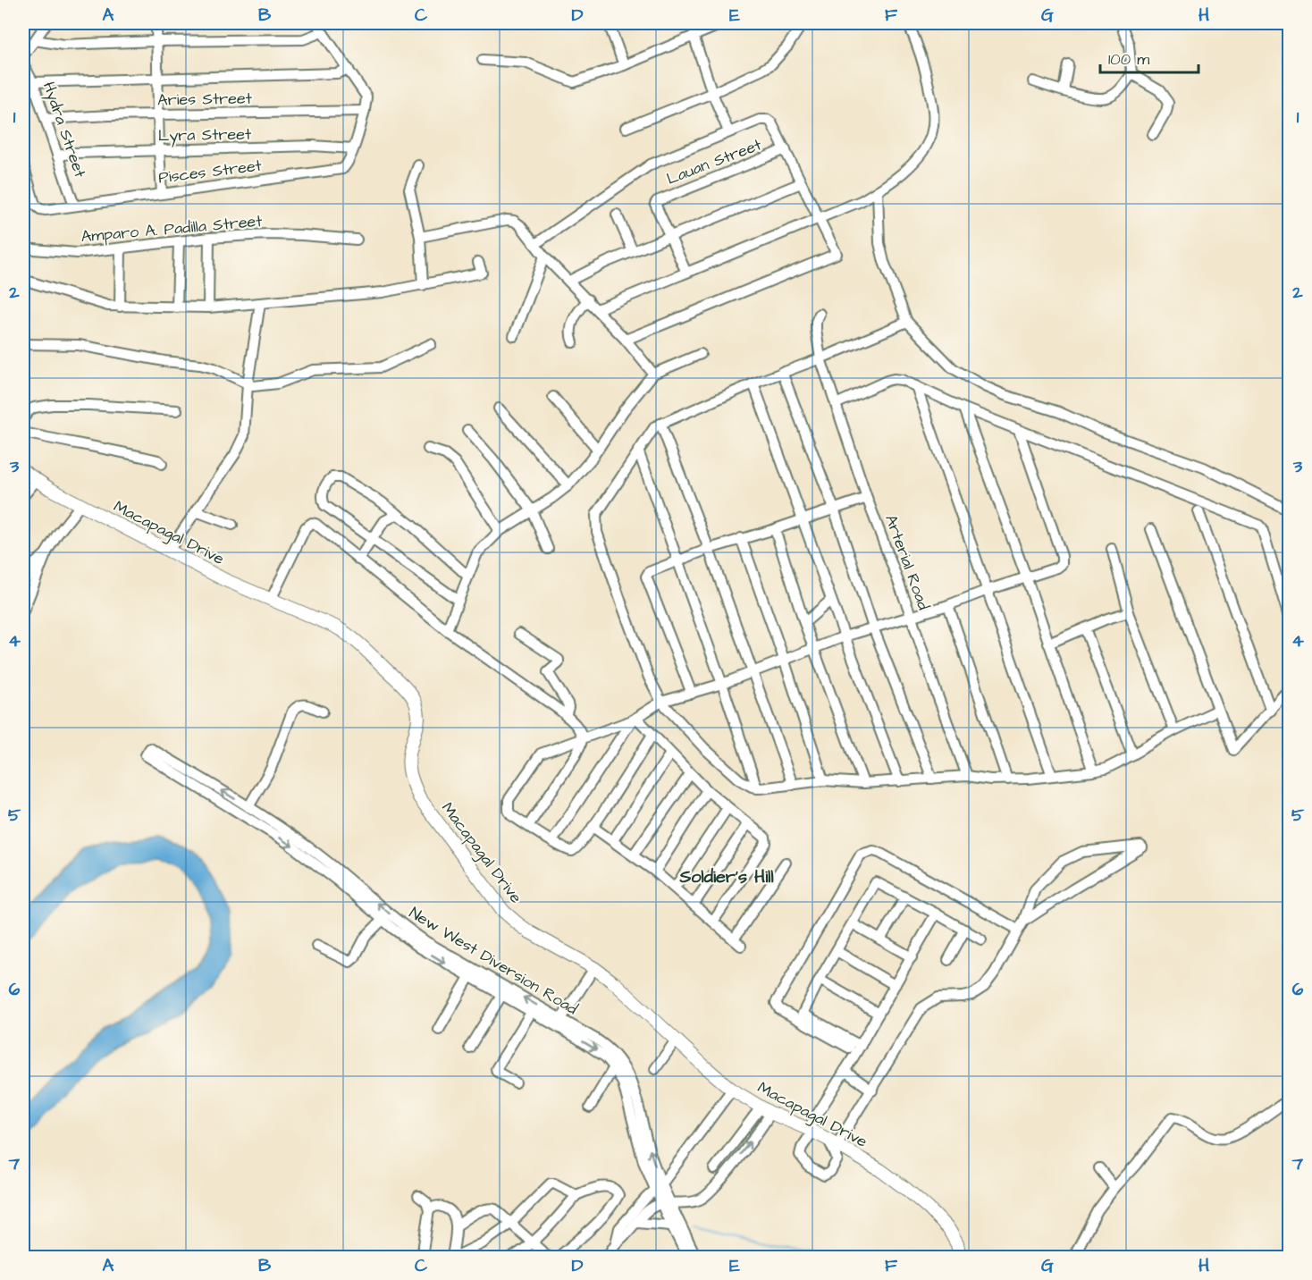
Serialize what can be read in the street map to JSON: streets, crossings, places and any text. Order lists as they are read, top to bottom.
{
  "streets": {
    "main road": ["Macapagal Drive"],
    "street": [
      "Aries Street",
      "Hydra Street",
      "Lyra Street",
      "Lauan Street",
      "Pisces Street",
      "Amparo A. Padilla Street",
      "Arterial Road",
      "New West Diversion Road"
    ]
  },
  "crossings": [
    ["Aries Street", "Hydra Street"],
    ["Hydra Street", "Lyra Street"],
    ["Hydra Street", "Pisces Street"],
    ["Lyra Street", "Pisces Street"]
  ],
  "districts": ["Soldier's Hill"],
  "scale_bar": "100 m",
  "grid": {
    "columns": [
      "A",
      "B",
      "C",
      "D",
      "E",
      "F",
      "G",
      "H"
    ],
    "rows": [
      "1",
      "2",
      "3",
      "4",
      "5",
      "6",
      "7"
    ]
  }
}
